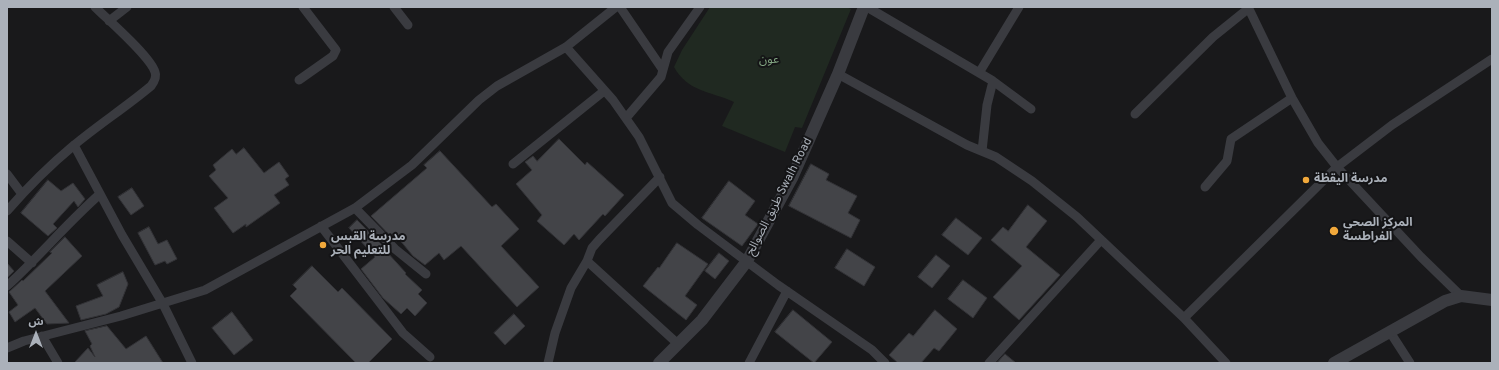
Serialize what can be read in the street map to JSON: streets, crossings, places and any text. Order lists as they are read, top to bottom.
{
  "streets": {
    "street": ["طريق الصوالح Swalh Road"]
  },
  "parks": ["عون"],
  "places": ["مدرسة اليقظة", "المركز الصحي الفراطسة", "مدرسة القبس للتعليم الحر"],
  "north": "top"
}
